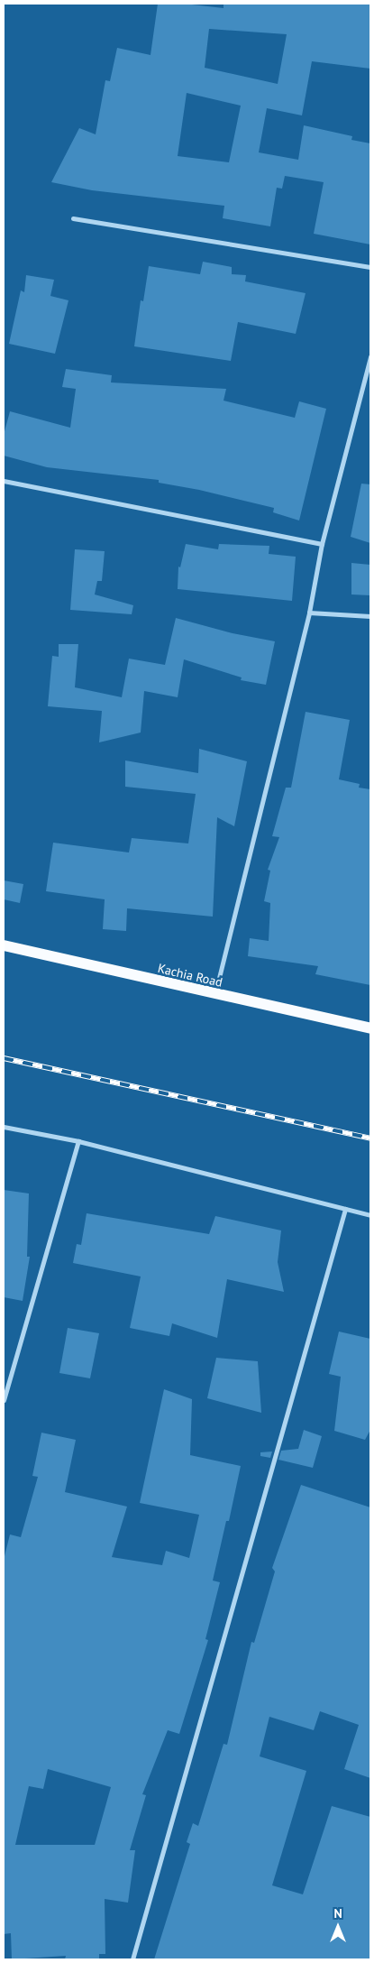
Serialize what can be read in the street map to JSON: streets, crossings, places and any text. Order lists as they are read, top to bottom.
{
  "streets": {
    "main road": ["Kachia Road"]
  },
  "north": "top"
}
